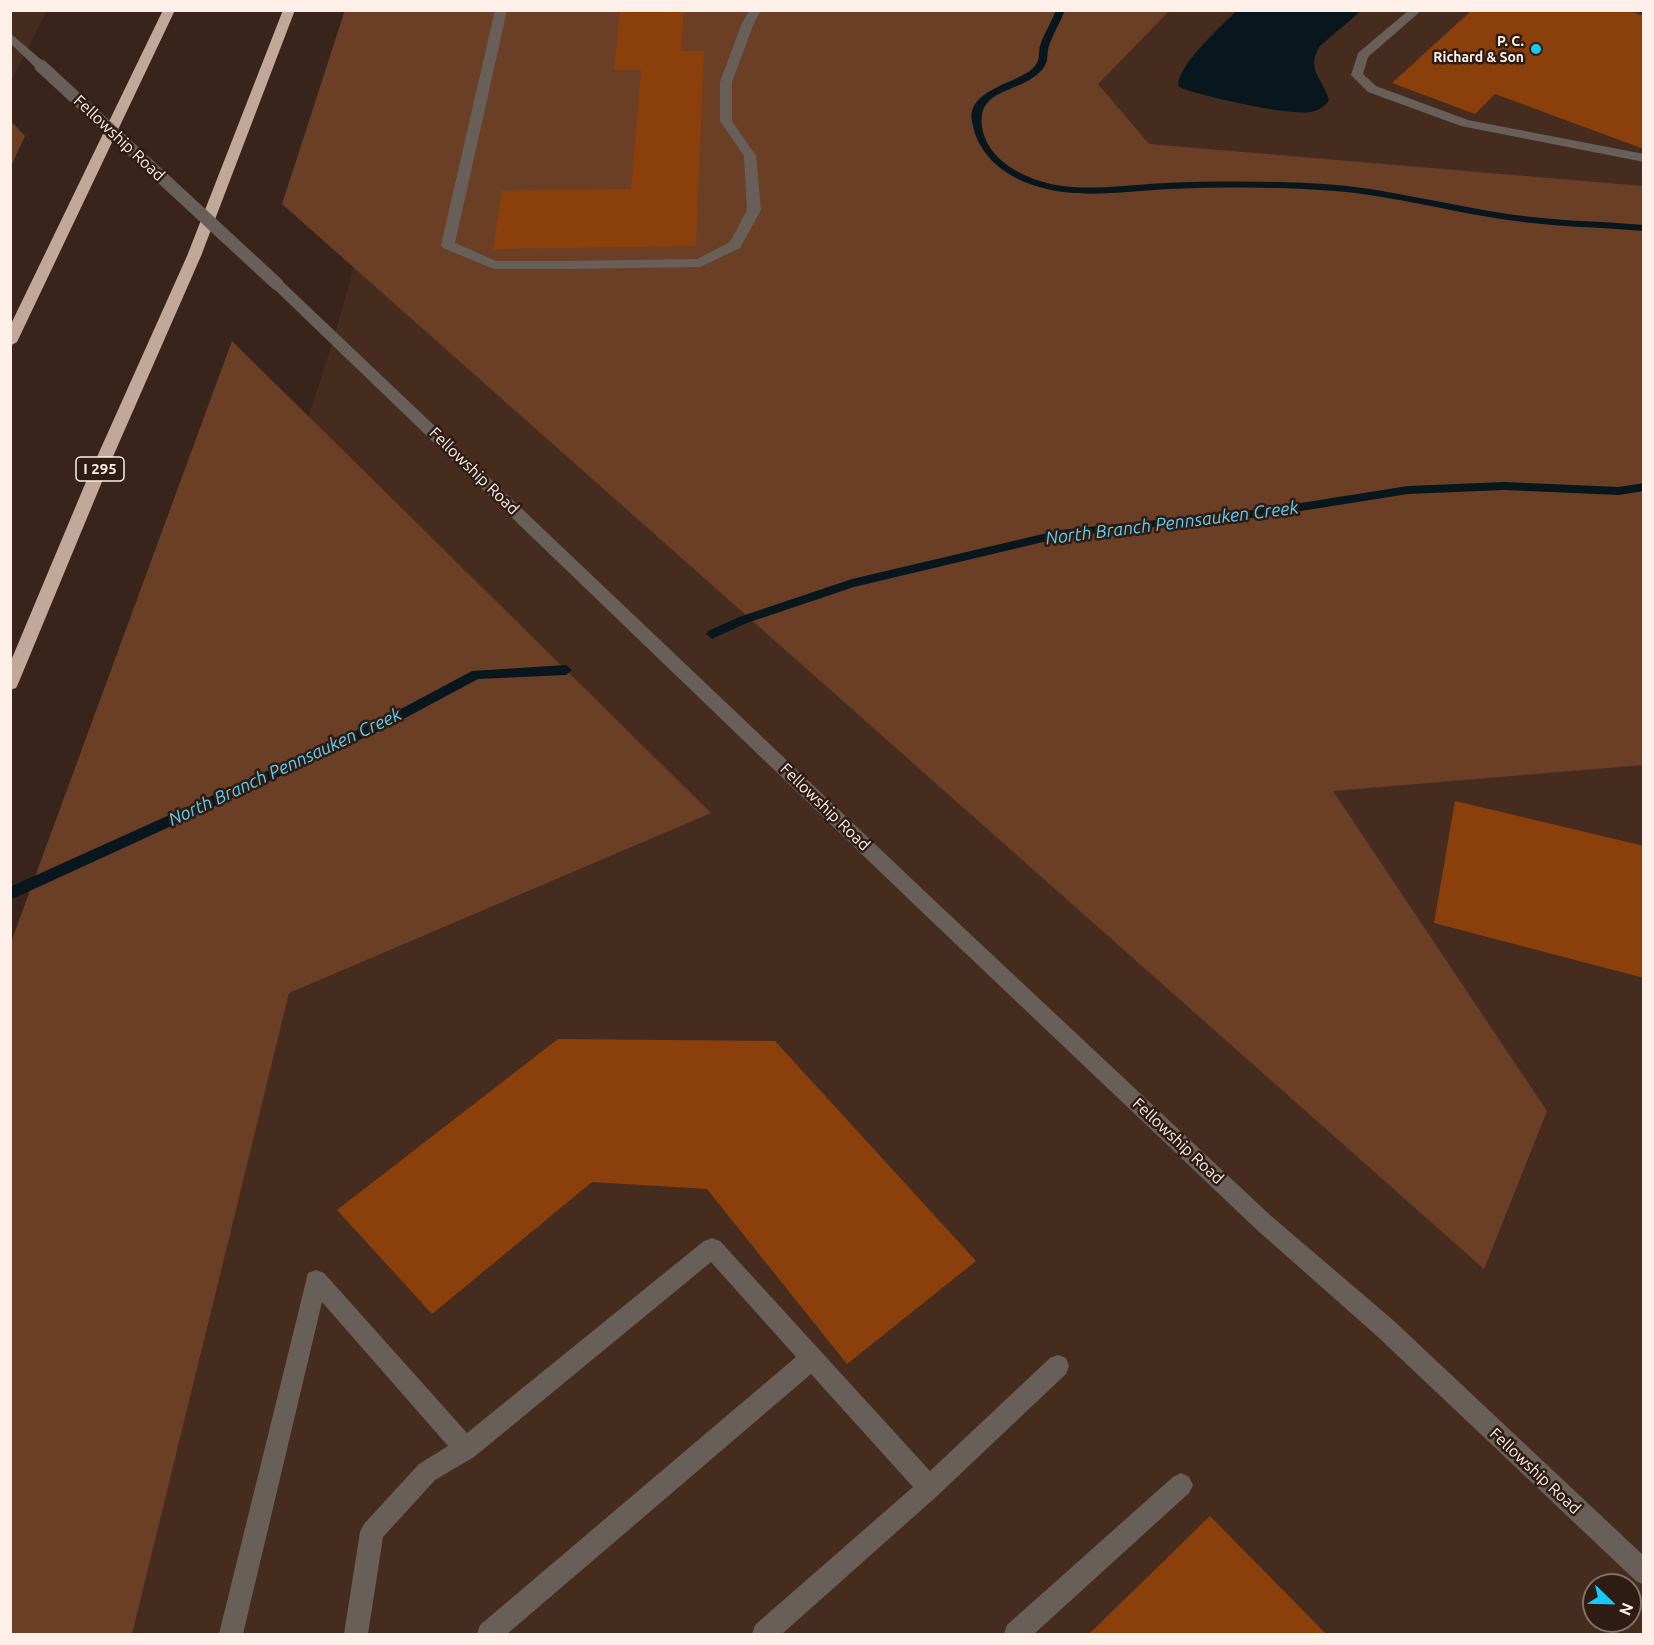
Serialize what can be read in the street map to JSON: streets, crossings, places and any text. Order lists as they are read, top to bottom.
{
  "streets": {
    "highway": ["I 295"],
    "street": ["Fellowship Road"]
  },
  "water": ["North Branch Pennsauken Creek"],
  "places": ["P. C. Richard & Son"],
  "north": "bottom right"
}
